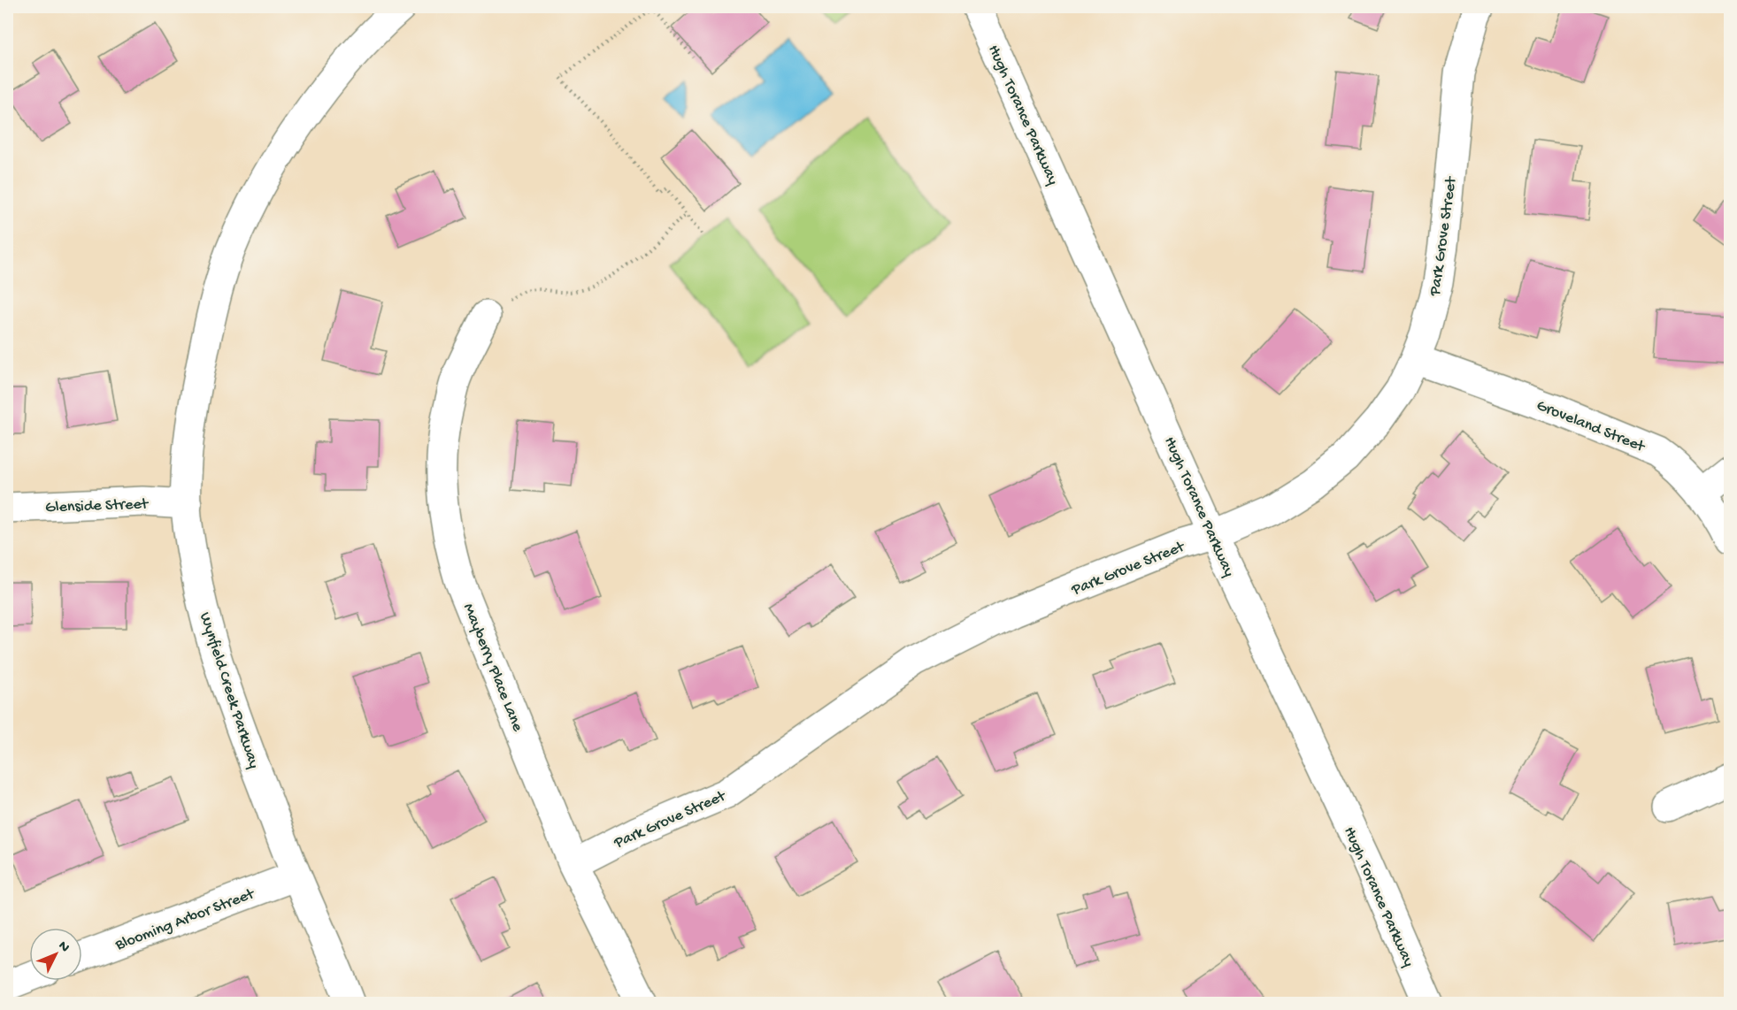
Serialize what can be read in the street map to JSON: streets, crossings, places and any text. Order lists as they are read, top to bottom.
{
  "streets": {
    "street": [
      "Hugh Torance Parkway",
      "Park Grove Street",
      "Groveland Street",
      "Glenside Street",
      "Mayberry Place Lane",
      "Wynfield Creek Parkway",
      "Blooming Arbor Street"
    ]
  },
  "crossings": [
    ["Hugh Torance Parkway", "Park Grove Street"],
    ["Park Grove Street", "Groveland Street"],
    ["Park Grove Street", "Mayberry Place Lane"],
    ["Glenside Street", "Wynfield Creek Parkway"],
    ["Wynfield Creek Parkway", "Blooming Arbor Street"]
  ],
  "north": "top right"
}
